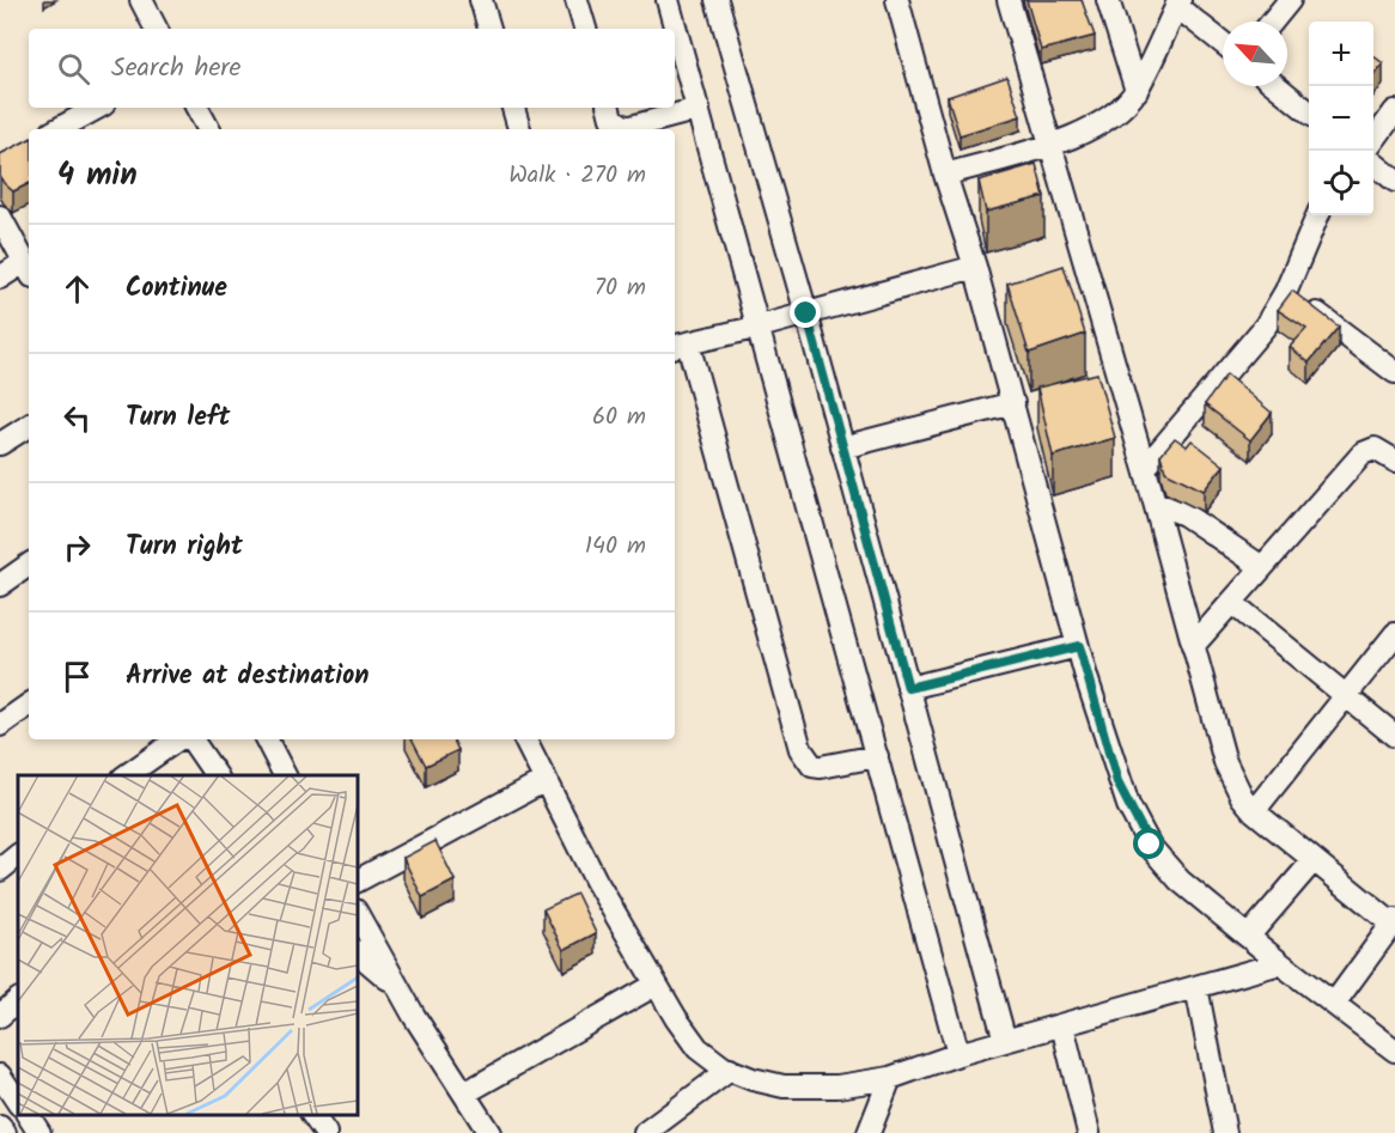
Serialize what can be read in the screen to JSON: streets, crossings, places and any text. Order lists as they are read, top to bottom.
{
  "north": "top left",
  "page": {
    "map_buttons": ["+", "−"],
    "search": "Search here",
    "heading": ["4 min", "Walk · 270 m"],
    "list": [
      ["Continue", "70 m"],
      ["Turn left", "60 m"],
      ["Turn right", "140 m"],
      "Arrive at destination"
    ]
  }
}
